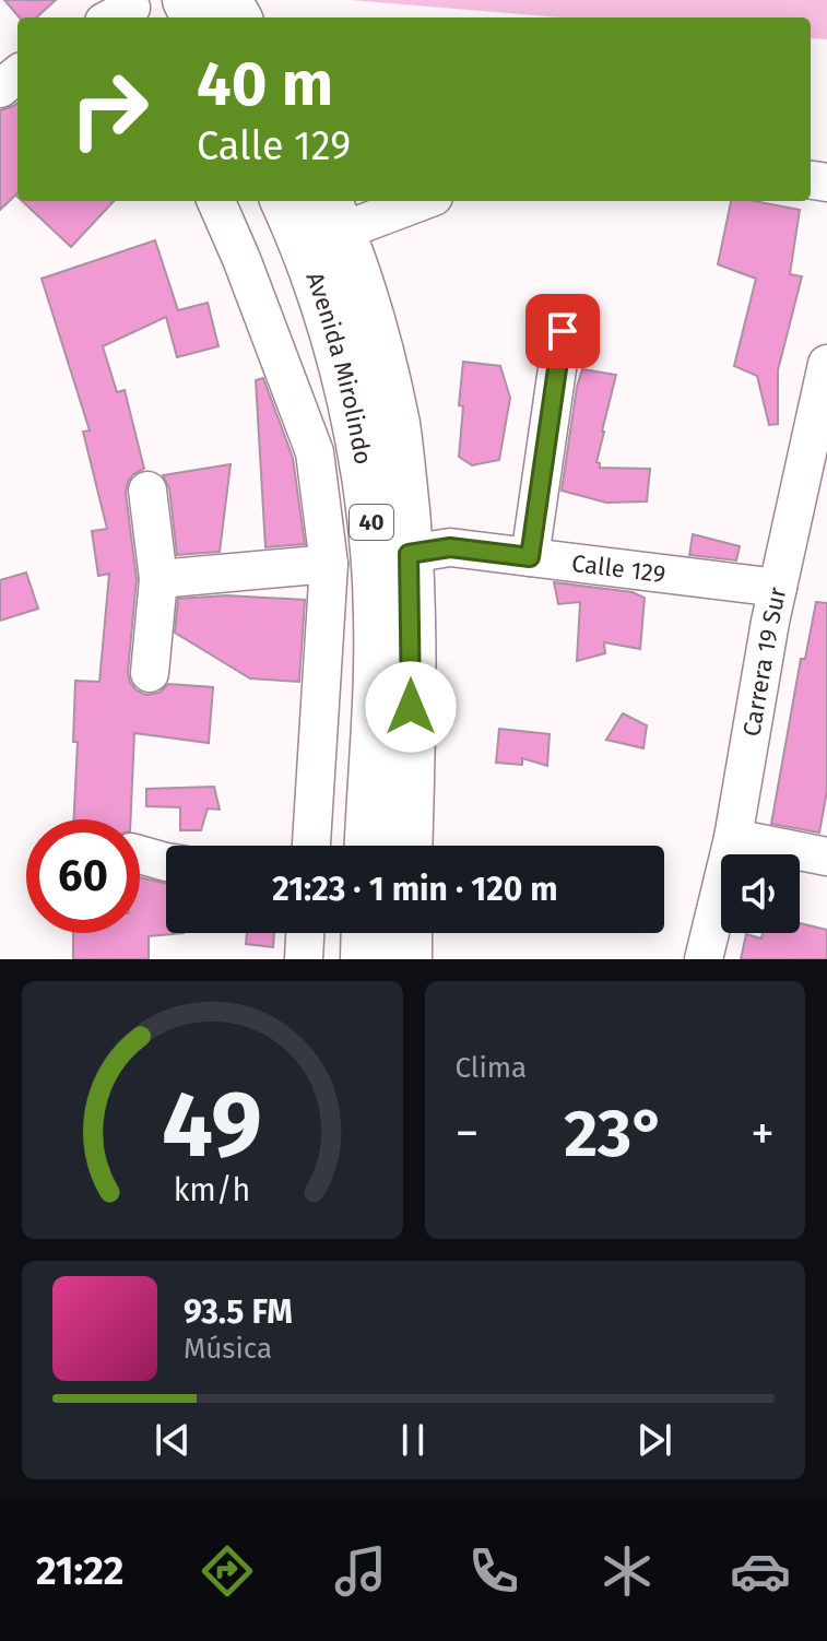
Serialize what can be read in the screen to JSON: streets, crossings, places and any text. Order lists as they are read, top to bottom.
{
  "streets": {
    "main road": ["Avenida Mirolindo", "40"],
    "street": ["Calle 129", "Carrera 19 Sur"]
  },
  "crossings": [
    ["Avenida Mirolindo", "Calle 129"],
    ["Calle 129", "Carrera 19 Sur"]
  ],
  "page": {
    "turn": ["40 m", "Calle 129"],
    "limit": "60",
    "trip": "21:23 · 1 min · 120 m",
    "tile": "Clima",
    "heat": ["−", "23°", "+"],
    "song": ["93.5 FM", "Música"],
    "tabs": "21:22",
    "gauge": ["49", "km/h"]
  }
}
